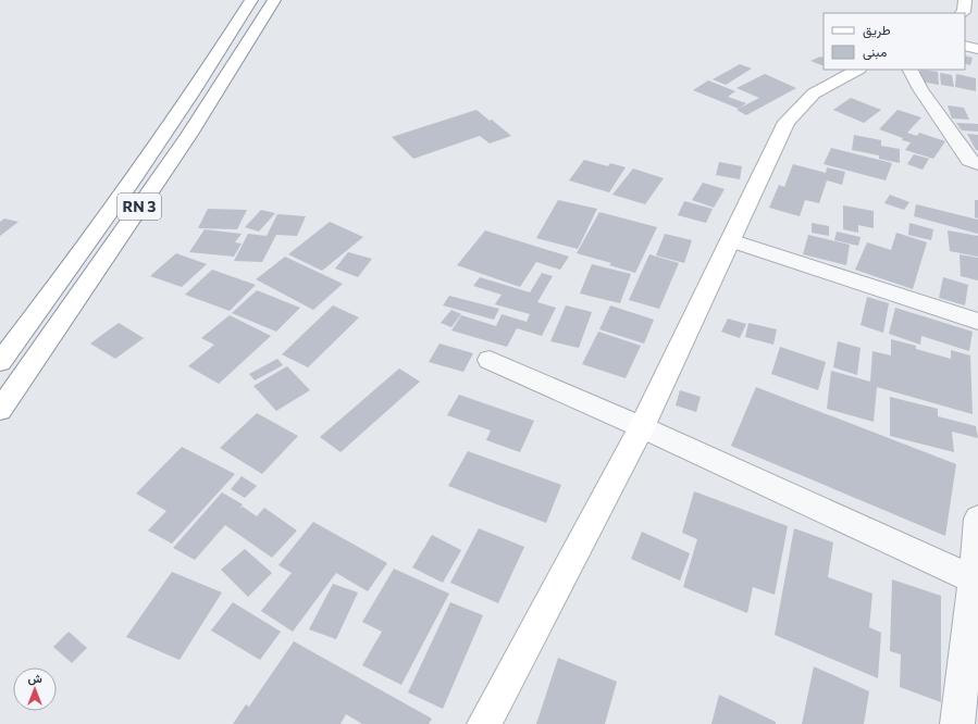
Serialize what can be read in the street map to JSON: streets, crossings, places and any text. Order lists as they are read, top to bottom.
{
  "streets": {
    "main road": ["RN 3"]
  },
  "legend": ["طريق", "مبنى"],
  "north": "top"
}
